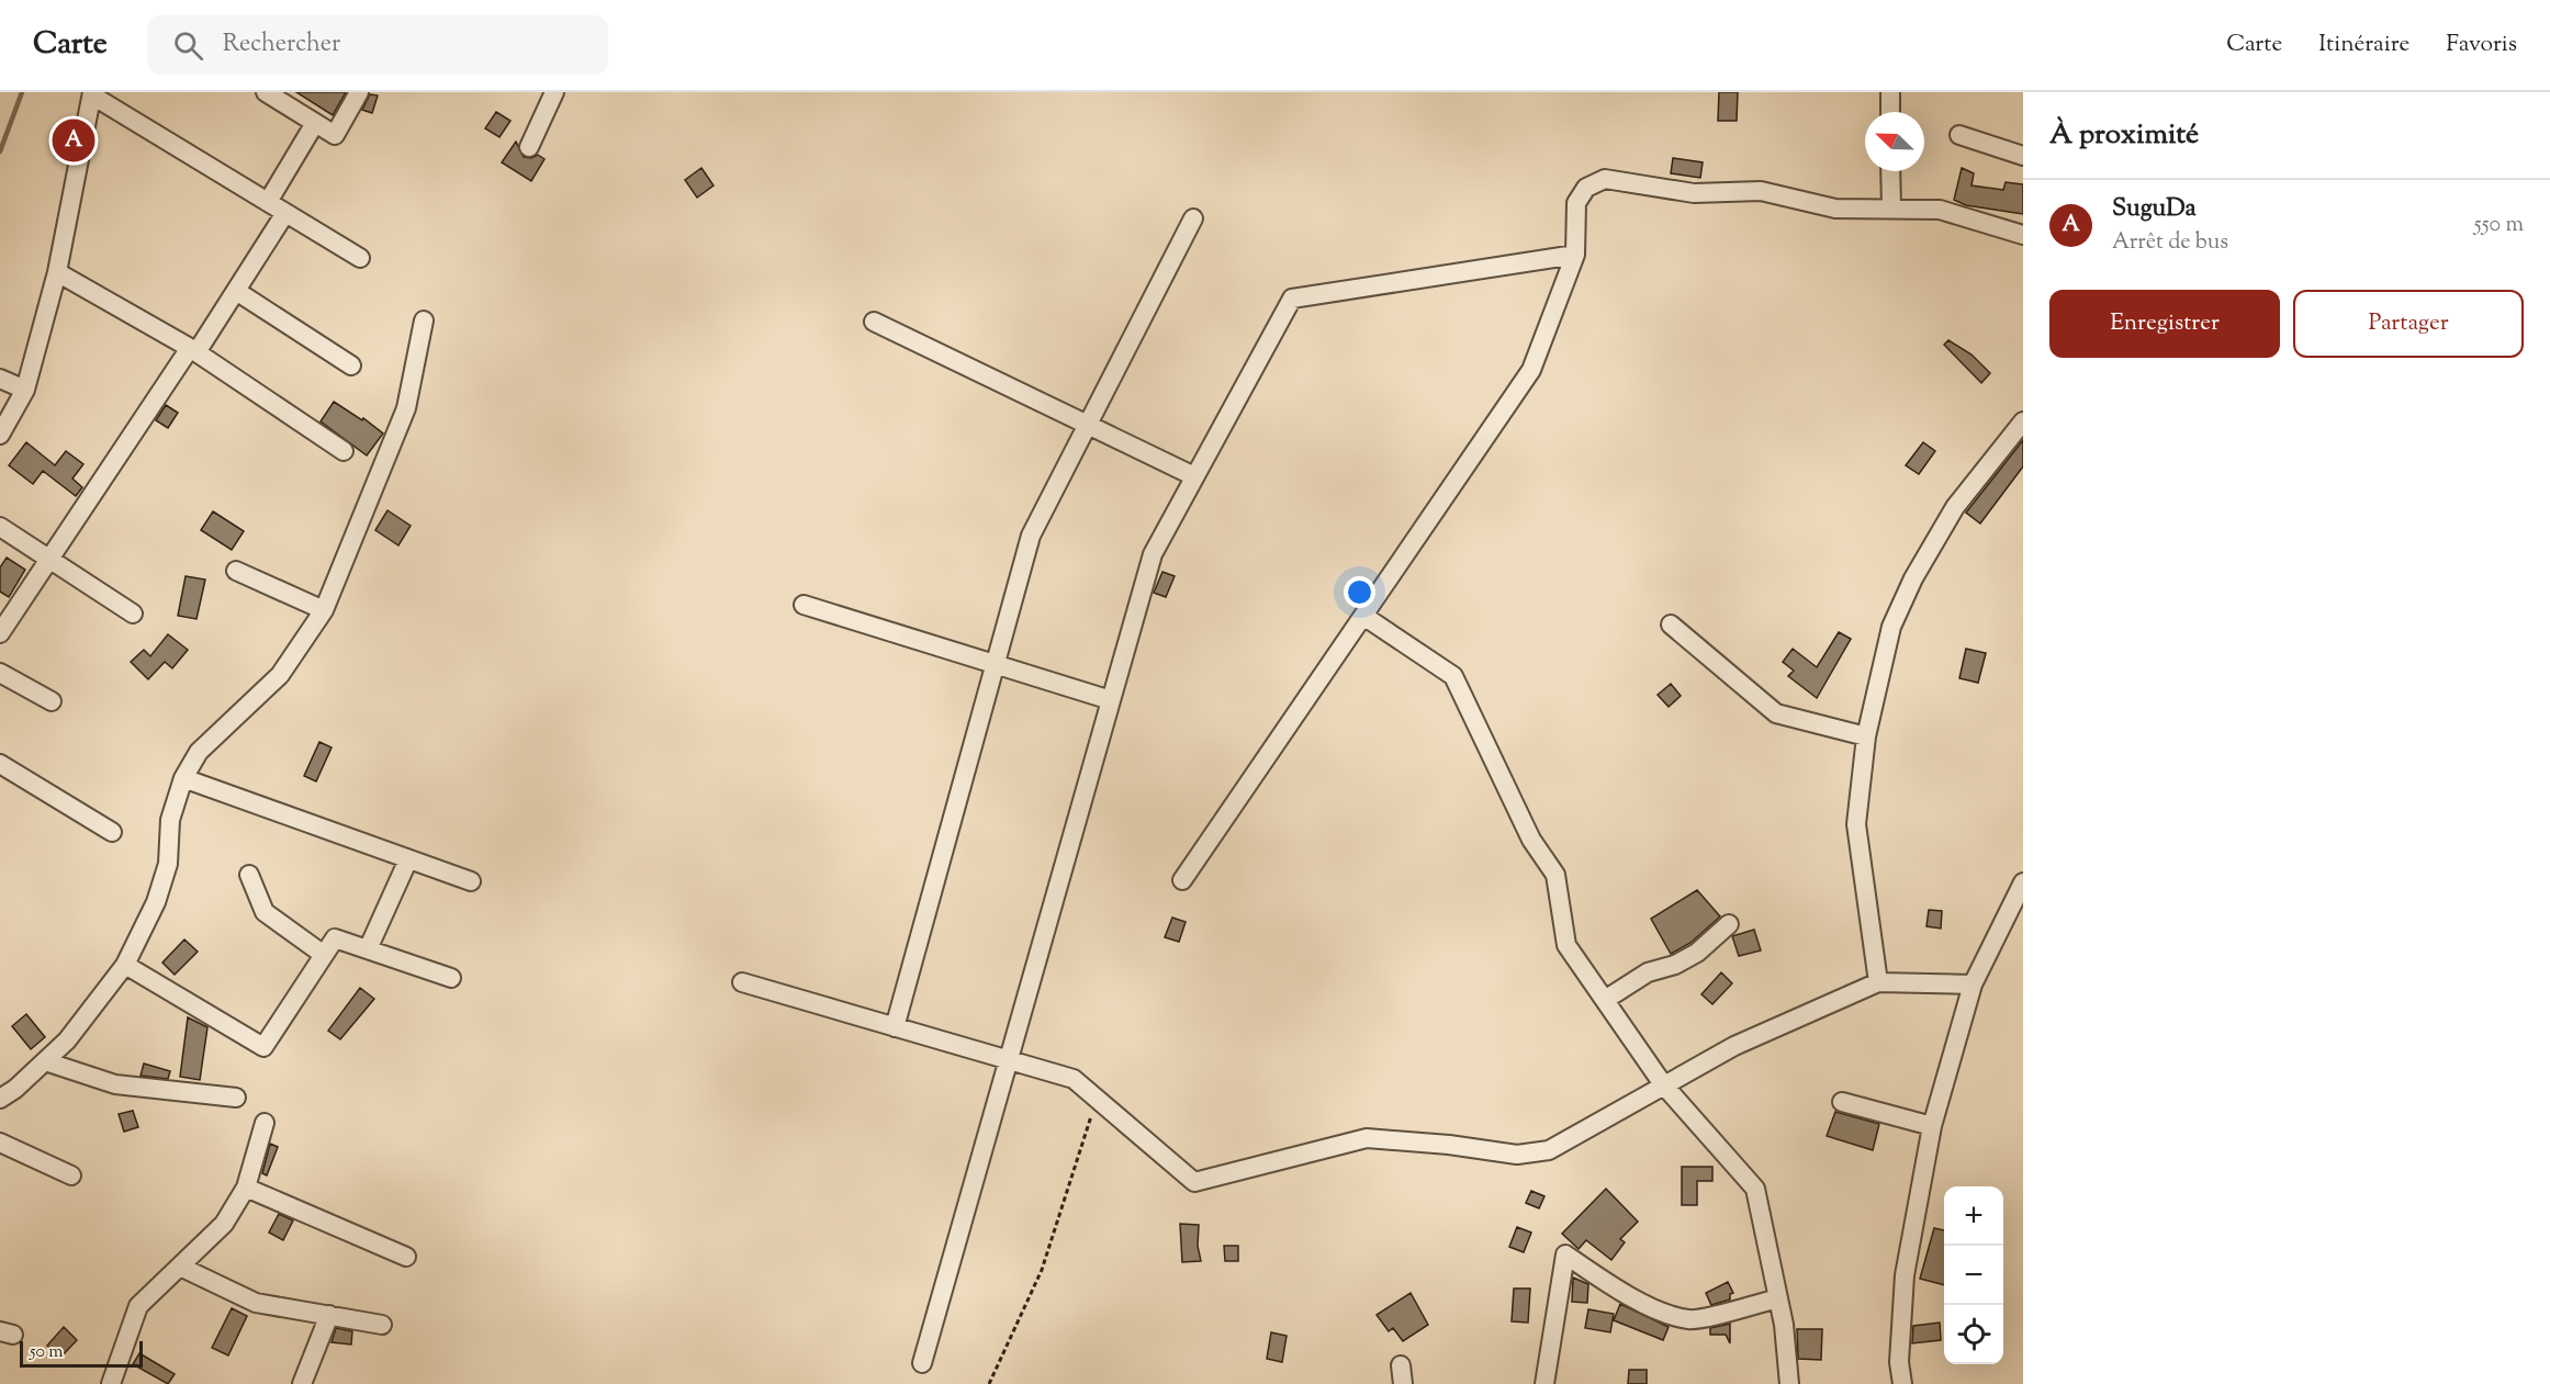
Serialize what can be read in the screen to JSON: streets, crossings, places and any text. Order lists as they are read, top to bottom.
{
  "scale_bar": "50 m",
  "north": "top left",
  "page": {
    "header": "Carte",
    "search": "Rechercher",
    "nav": ["Carte", "Itinéraire", "Favoris"],
    "heading": "À proximité",
    "pins": "A",
    "list": [
      {
        "mark": "A",
        "name": "SuguDa",
        "note": "Arrêt de bus",
        "value": "550 m"
      }
    ],
    "buttons": ["Enregistrer", "Partager"],
    "map_buttons": ["+", "−"],
    "scale": "50 m"
  }
}
